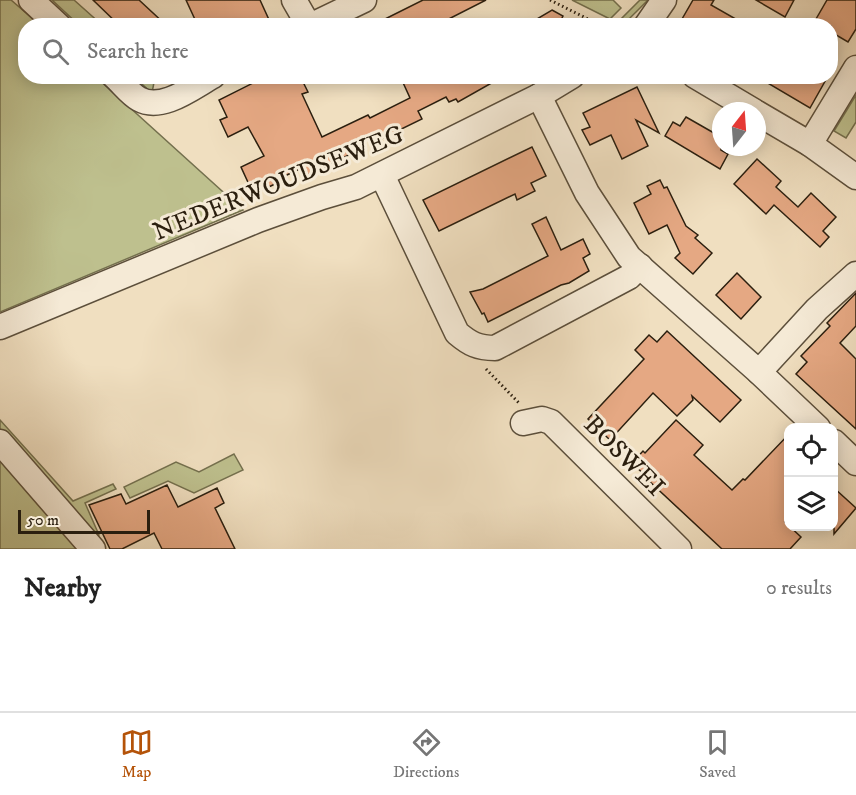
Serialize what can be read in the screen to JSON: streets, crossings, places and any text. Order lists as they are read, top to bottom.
{
  "streets": {
    "street": ["NEDERWOUDSEWEG", "BOSWEI"]
  },
  "scale_bar": "50 m",
  "north": "top",
  "page": {
    "search": "Search here",
    "scale": "50 m",
    "heading": ["Nearby", "0 results"],
    "nav": ["Map", "Directions", "Saved"]
  }
}
